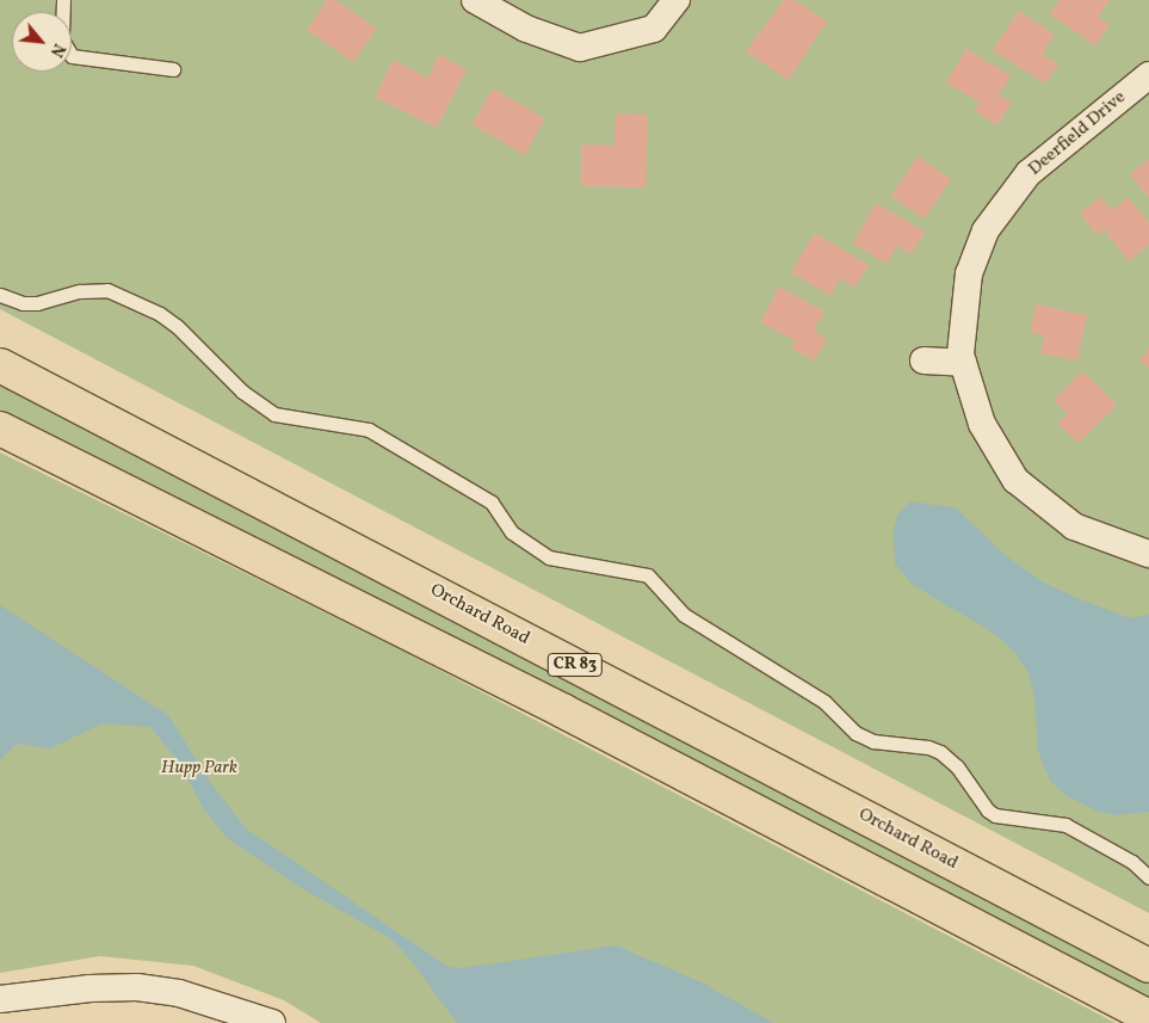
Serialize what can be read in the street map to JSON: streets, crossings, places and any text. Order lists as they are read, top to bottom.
{
  "streets": {
    "main road": ["Orchard Road", "CR 83"],
    "street": ["Deerfield Drive"]
  },
  "parks": ["Hupp Park"],
  "north": "bottom right"
}
